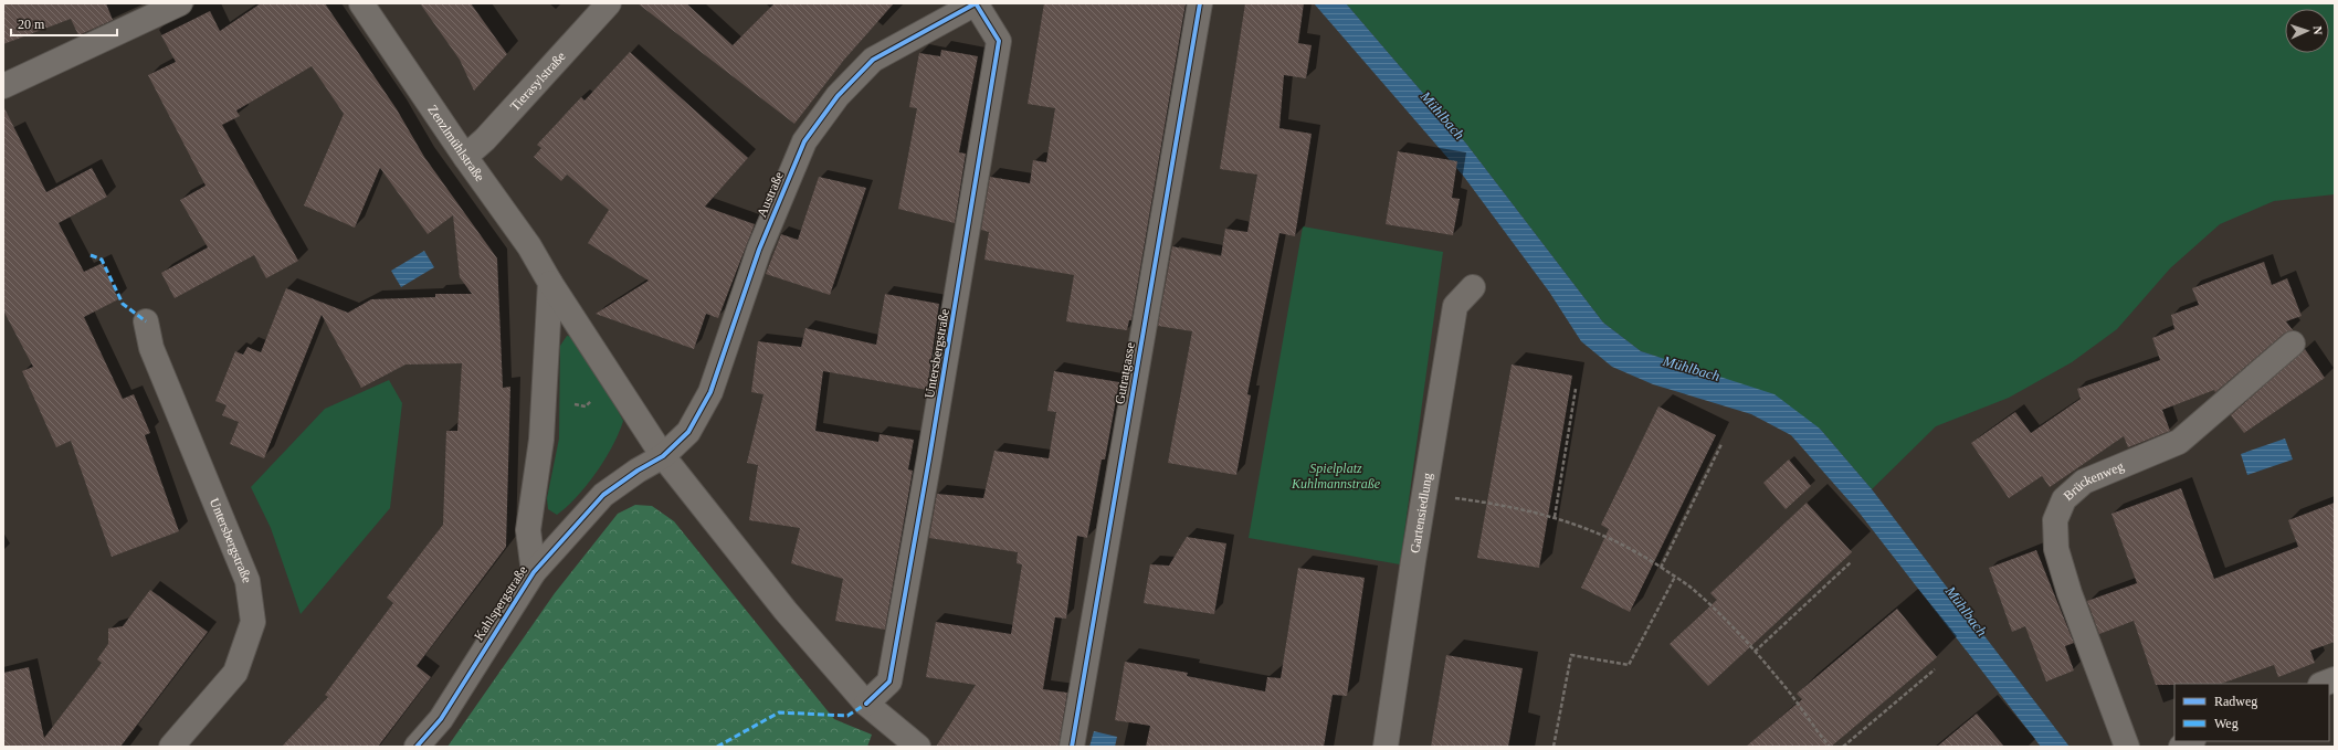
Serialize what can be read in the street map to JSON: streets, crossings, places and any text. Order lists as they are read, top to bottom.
{
  "streets": {
    "street": [
      "Tierasylstraße",
      "Zenzlmühlstraße",
      "Austraße",
      "Untersbergstraße",
      "Gutratgasse",
      "Brückenweg",
      "Gartensiedlung",
      "Kahlspergstraße"
    ]
  },
  "crossings": [
    ["Tierasylstraße", "Zenzlmühlstraße"],
    ["Zenzlmühlstraße", "Austraße"],
    ["Zenzlmühlstraße", "Kahlspergstraße"],
    ["Austraße", "Untersbergstraße"],
    ["Austraße", "Kahlspergstraße"]
  ],
  "water": ["Mühlbach"],
  "parks": ["Spielplatz Kuhlmannstraße"],
  "legend": ["Radweg", "Weg"],
  "scale_bar": "20 m",
  "north": "right"
}
